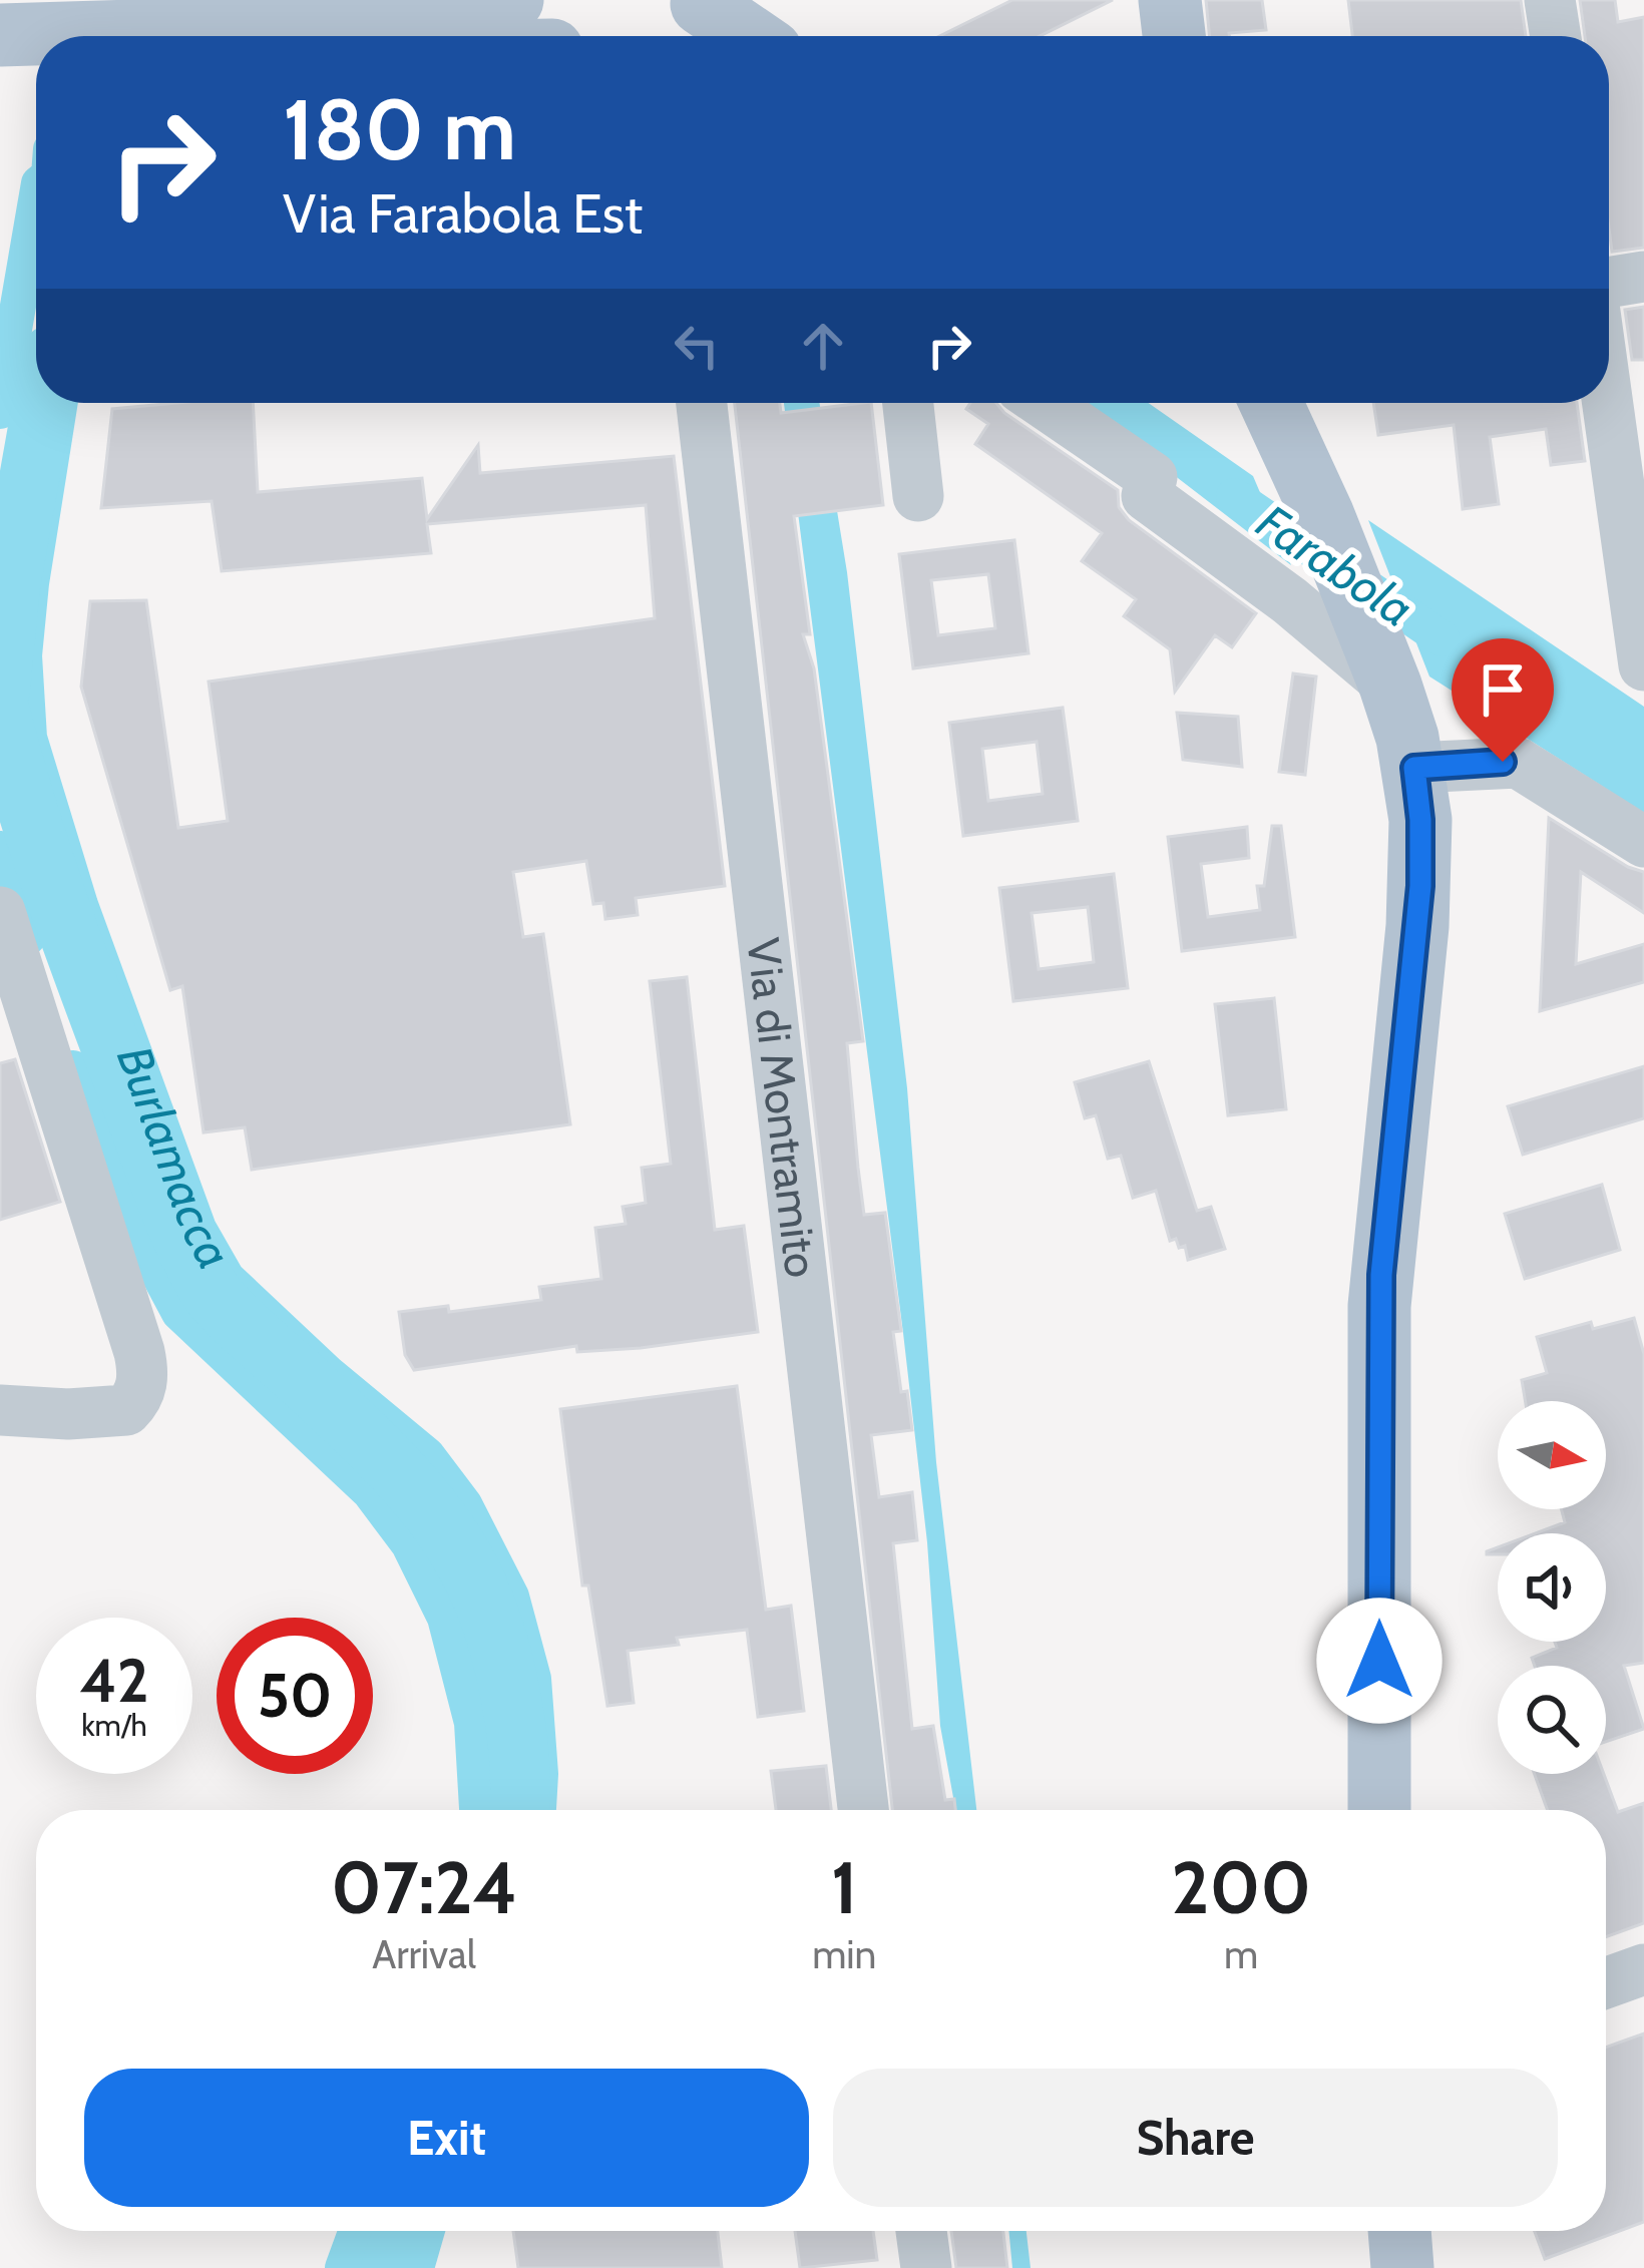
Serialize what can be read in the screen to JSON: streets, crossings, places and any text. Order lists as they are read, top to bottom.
{
  "streets": {
    "street": ["Via di Montramito"]
  },
  "water": ["Farabola", "Burlamacca"],
  "north": "right",
  "page": {
    "turn": ["180 m", "Via Farabola Est"],
    "speed": "42 km/h",
    "limit": "50",
    "eta": [
      "07:24",
      "Arrival",
      "1",
      "min",
      "200",
      "m"
    ],
    "buttons": ["Exit", "Share"]
  }
}
